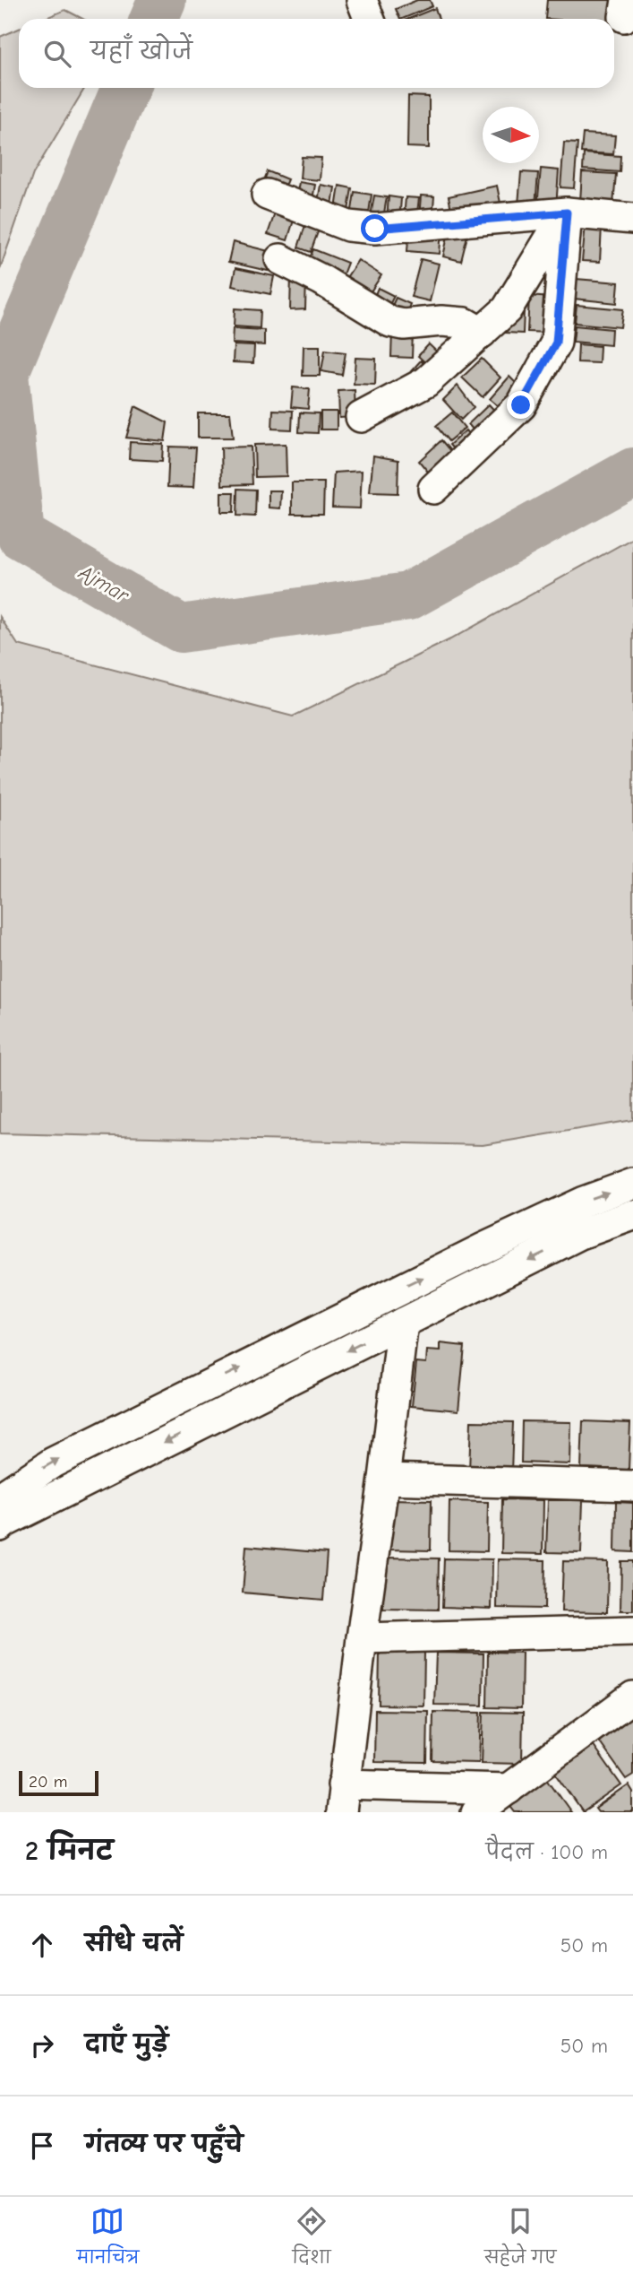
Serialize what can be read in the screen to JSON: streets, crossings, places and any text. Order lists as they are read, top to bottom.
{
  "water": ["Ajmar"],
  "scale_bar": "20 m",
  "north": "right",
  "page": {
    "search": "यहाँ खोजें",
    "scale": "20 m",
    "heading": ["2 मिनट", "पैदल · 100 m"],
    "list": [
      ["सीधे चलें", "50 m"],
      ["दाएँ मुड़ें", "50 m"],
      "गंतव्य पर पहुँचे"
    ],
    "nav": ["मानचित्र", "दिशा", "सहेजे गए"]
  }
}
